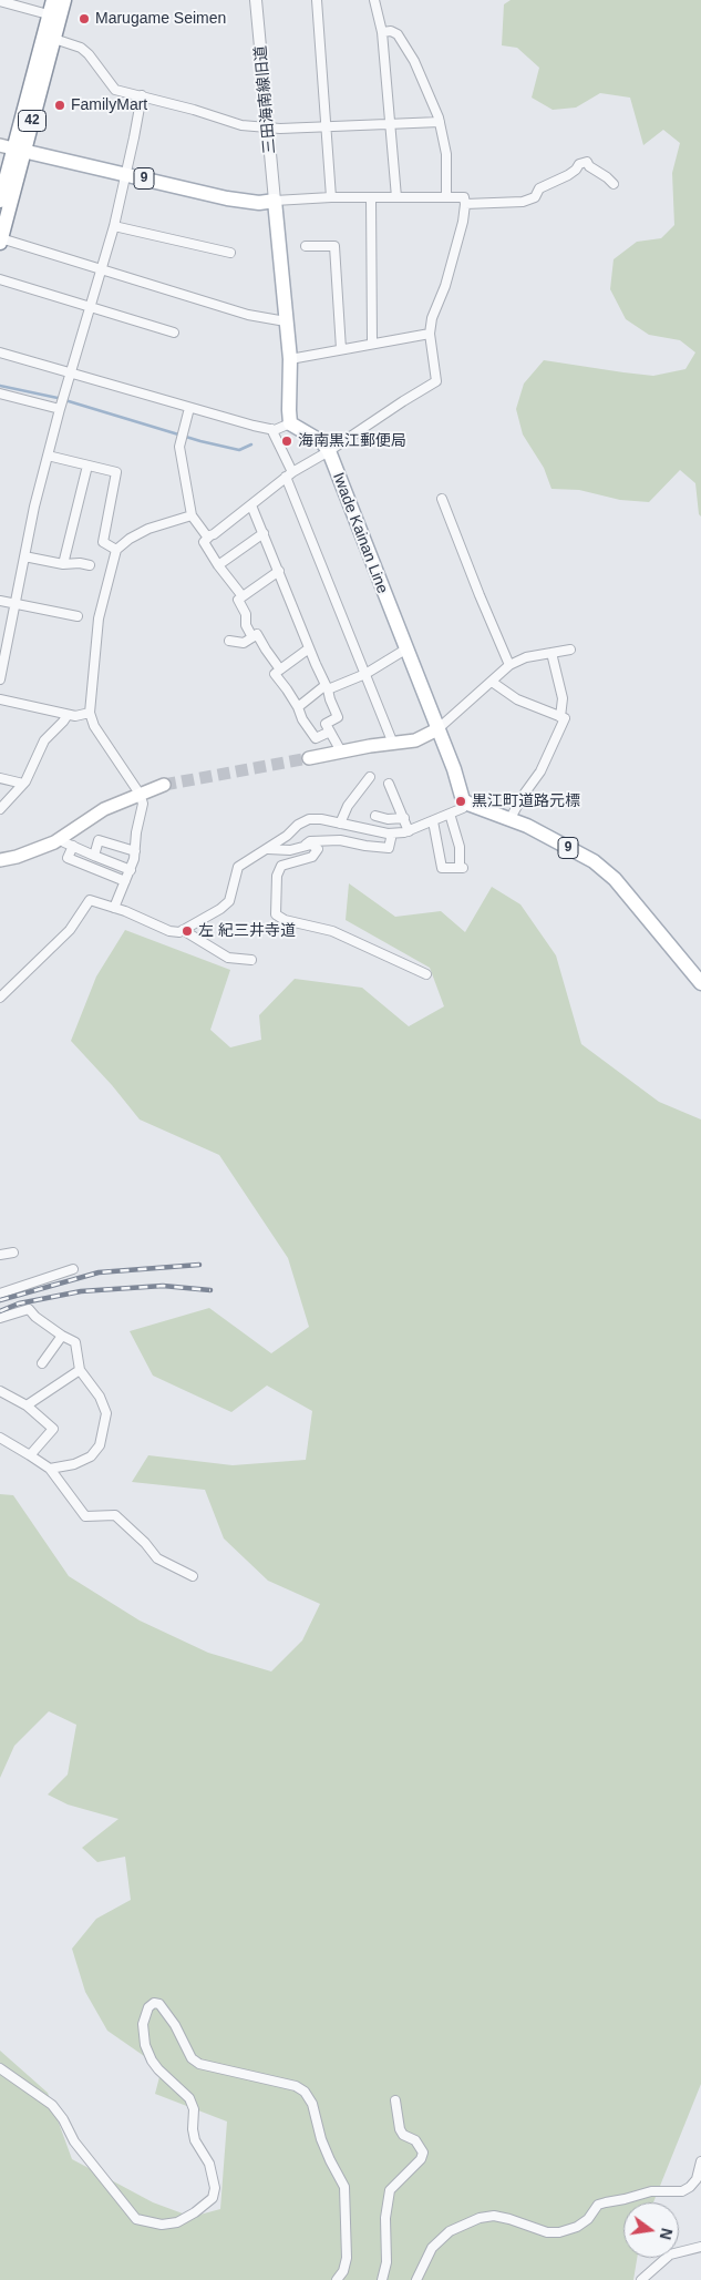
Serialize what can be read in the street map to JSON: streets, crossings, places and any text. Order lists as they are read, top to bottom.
{
  "streets": {
    "main road": ["42", "9", "Iwade Kainan Line"],
    "street": ["三田海南線旧道"]
  },
  "crossings": [
    ["三田海南線旧道", "9"],
    ["42", "9"],
    ["9", "Iwade Kainan Line"]
  ],
  "places": [
    "Marugame Seimen",
    "FamilyMart",
    "海南黒江郵便局",
    "黒江町道路元標",
    "左 紀三井寺道"
  ],
  "north": "right"
}
